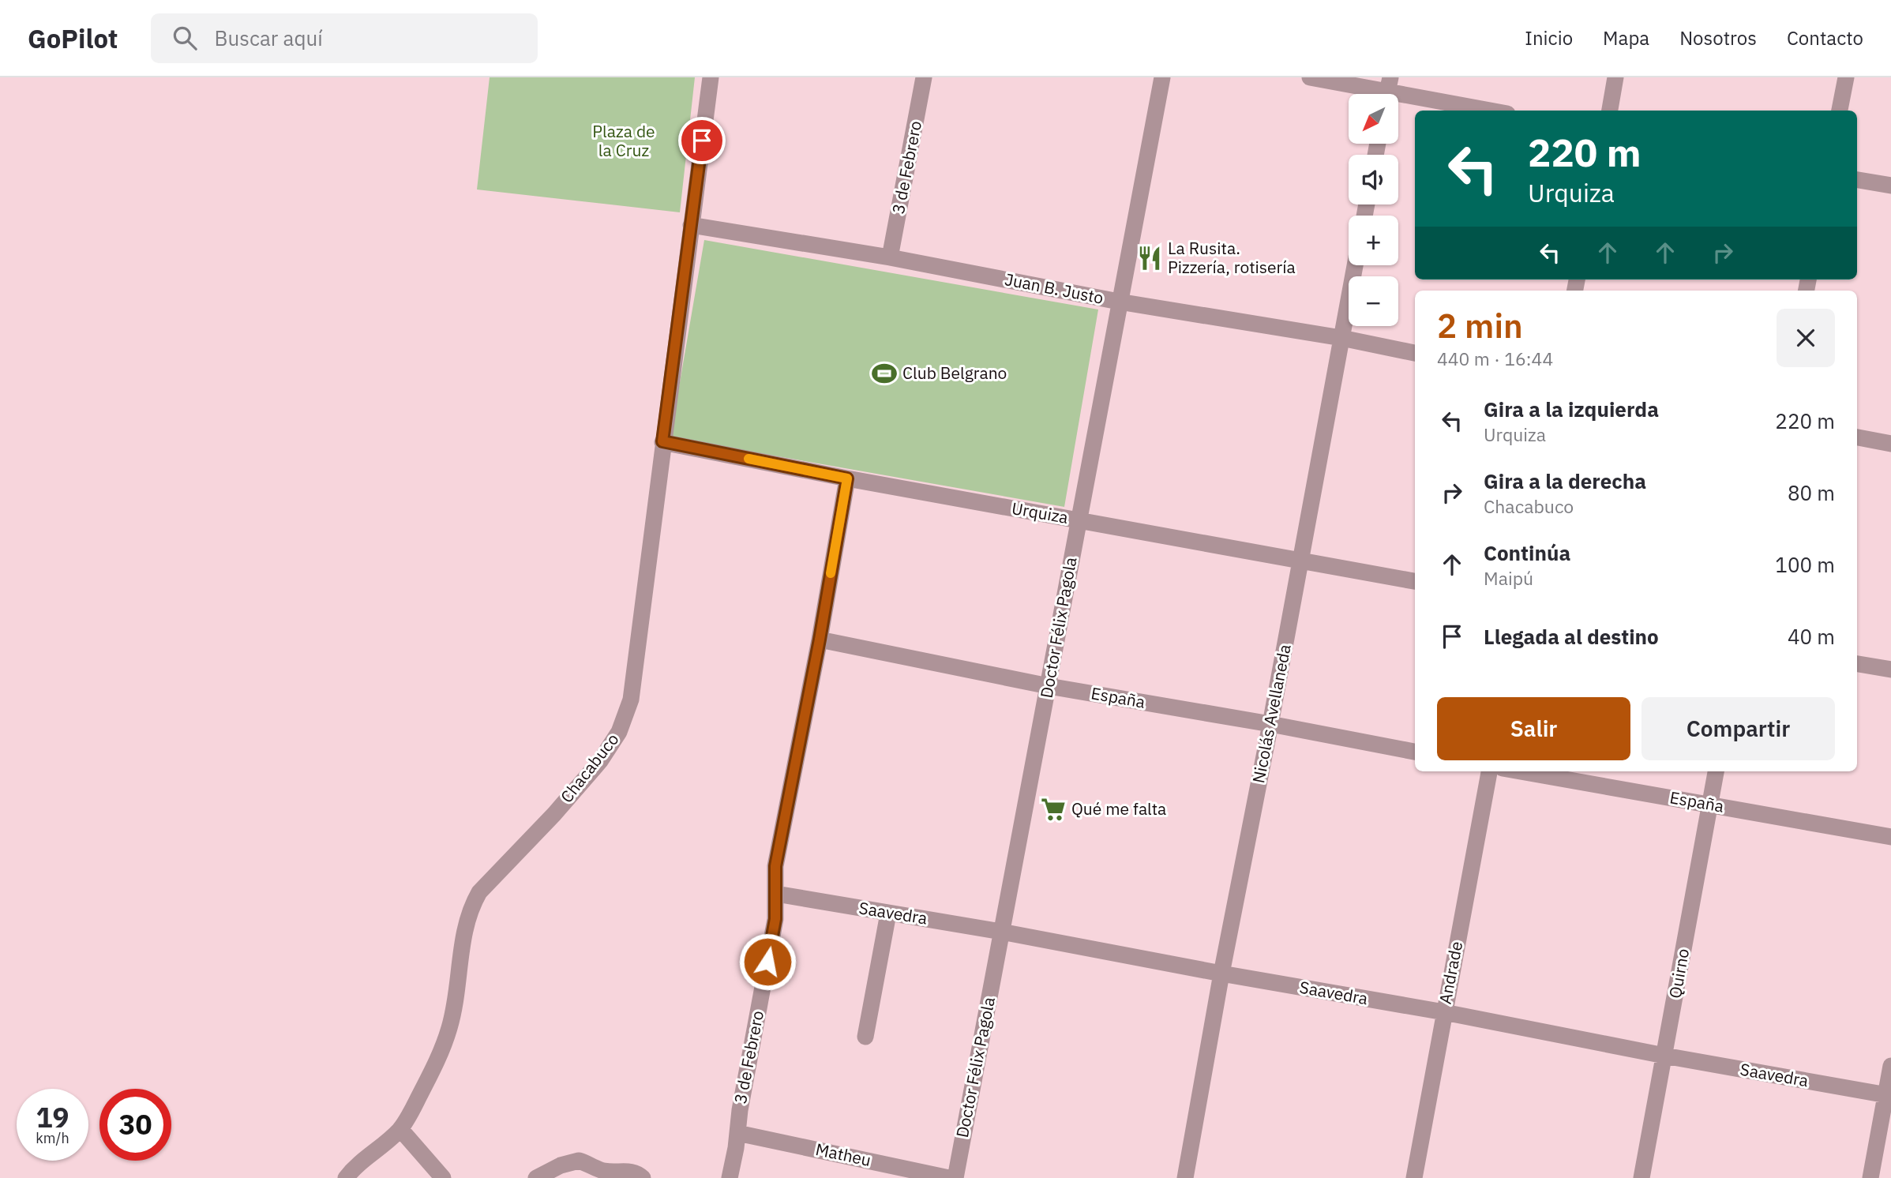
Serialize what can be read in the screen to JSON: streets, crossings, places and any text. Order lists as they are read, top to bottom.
{
  "streets": {
    "street": [
      "3 de Febrero",
      "Juan B. Justo",
      "Urquiza",
      "Doctor Félix Pagola",
      "España",
      "Nicolás Avellaneda",
      "Chacabuco",
      "Saavedra",
      "Andrade",
      "Quirno",
      "Matheu"
    ]
  },
  "crossings": [
    ["3 de Febrero", "Juan B. Justo"],
    ["3 de Febrero", "Urquiza"],
    ["3 de Febrero", "España"],
    ["3 de Febrero", "Saavedra"],
    ["3 de Febrero", "Matheu"],
    ["Juan B. Justo", "Doctor Félix Pagola"],
    ["Juan B. Justo", "Nicolás Avellaneda"],
    ["Juan B. Justo", "Chacabuco"],
    ["Urquiza", "Doctor Félix Pagola"],
    ["Urquiza", "Nicolás Avellaneda"],
    ["Urquiza", "Chacabuco"],
    ["Doctor Félix Pagola", "España"],
    ["Doctor Félix Pagola", "Saavedra"],
    ["España", "Nicolás Avellaneda"],
    ["España", "Quirno"],
    ["Nicolás Avellaneda", "Saavedra"],
    ["Saavedra", "Andrade"],
    ["Saavedra", "Quirno"]
  ],
  "parks": ["Plaza de la Cruz"],
  "places": {
    "restaurant": ["La Rusita. Pizzería, rotisería"],
    "sports": ["Club Belgrano"],
    "supermarket": ["Qué me falta"]
  },
  "north": "bottom left",
  "page": {
    "header": "GoPilot",
    "search": "Buscar aquí",
    "nav": [
      "Inicio",
      "Mapa",
      "Nosotros",
      "Contacto"
    ],
    "map_buttons": ["+", "−"],
    "turn": ["220 m", "Urquiza"],
    "heading": ["2 min", "440 m · 16:44"],
    "list": [
      {
        "name": "Gira a la izquierda",
        "note": "Urquiza",
        "value": "220 m"
      },
      {
        "name": "Gira a la derecha",
        "note": "Chacabuco",
        "value": "80 m"
      },
      {
        "name": "Continúa",
        "note": "Maipú",
        "value": "100 m"
      },
      {
        "name": "Llegada al destino",
        "value": "40 m"
      }
    ],
    "buttons": ["Salir", "Compartir"],
    "speed": "19 km/h",
    "limit": "30"
  }
}
